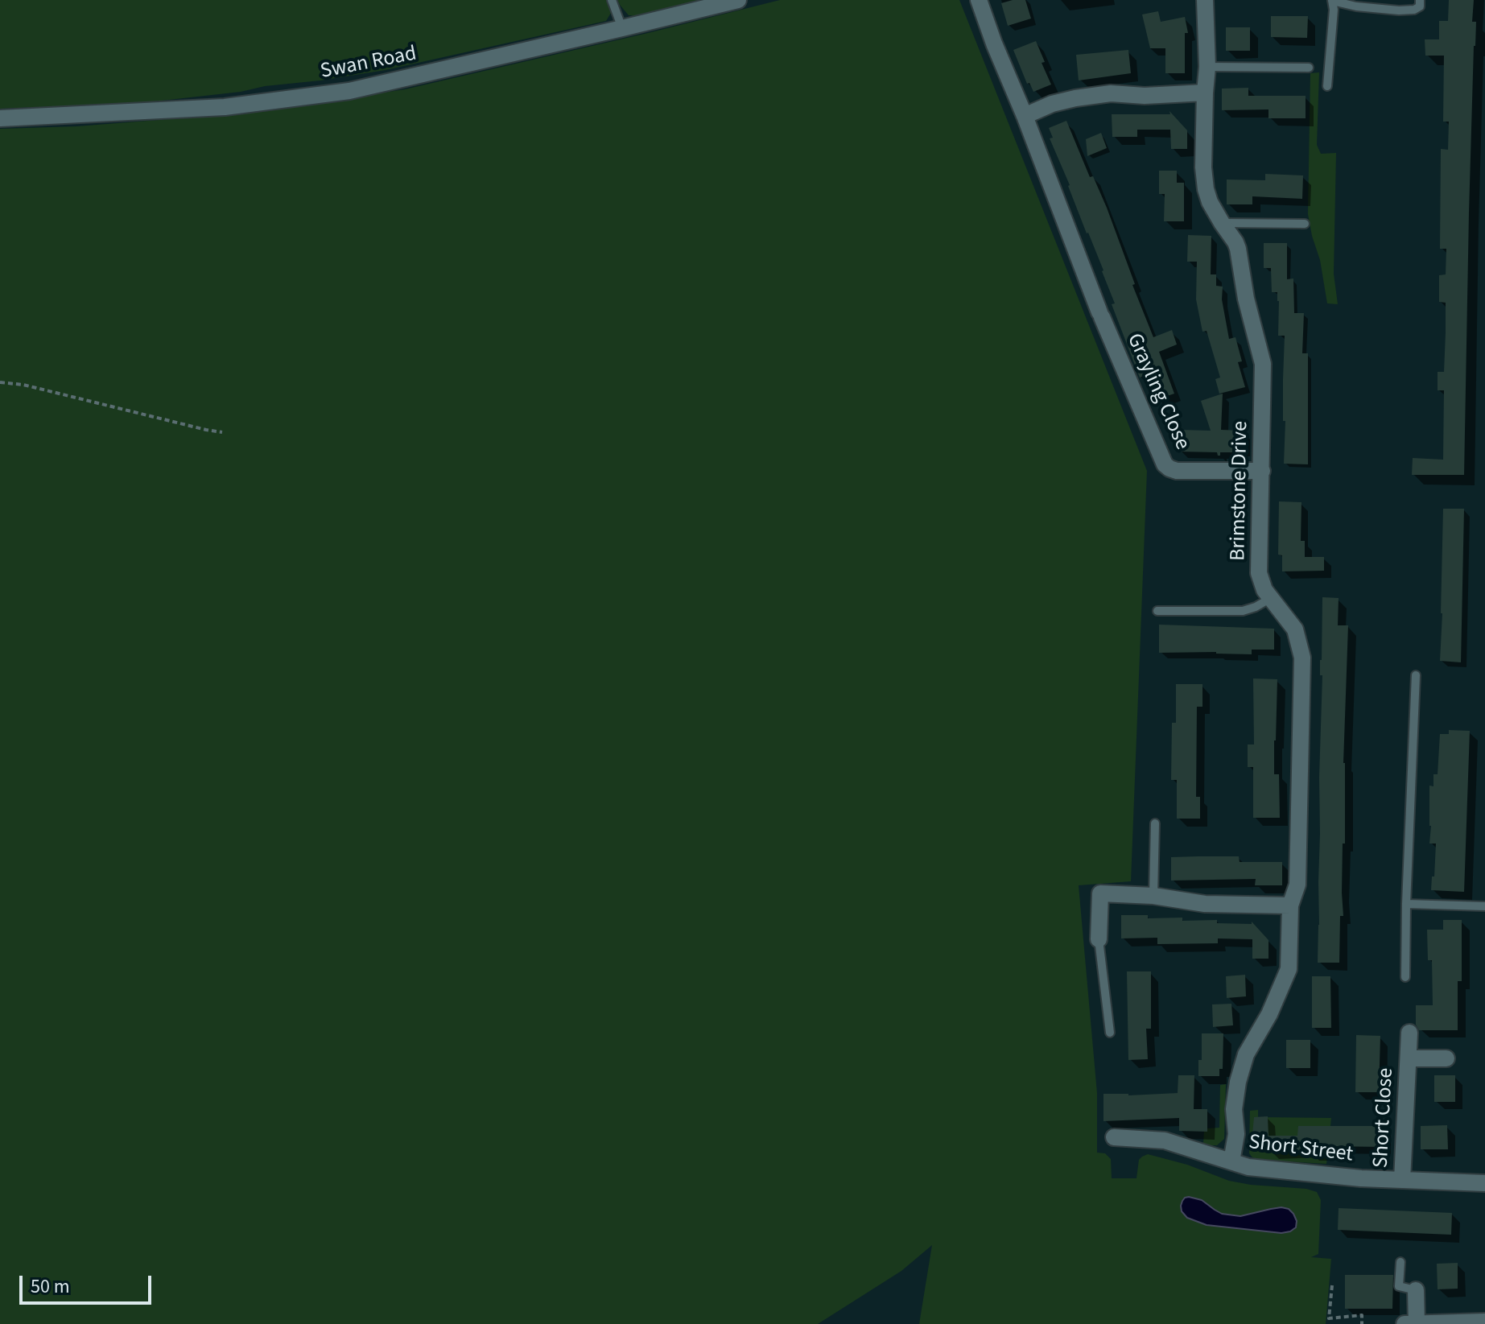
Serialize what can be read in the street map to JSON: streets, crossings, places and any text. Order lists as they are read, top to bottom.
{
  "streets": {
    "street": [
      "Swan Road",
      "Grayling Close",
      "Brimstone Drive",
      "Short Close",
      "Short Street"
    ]
  },
  "crossings": [
    ["Grayling Close", "Brimstone Drive"],
    ["Brimstone Drive", "Short Street"],
    ["Short Close", "Short Street"]
  ],
  "scale_bar": "50 m"
}
